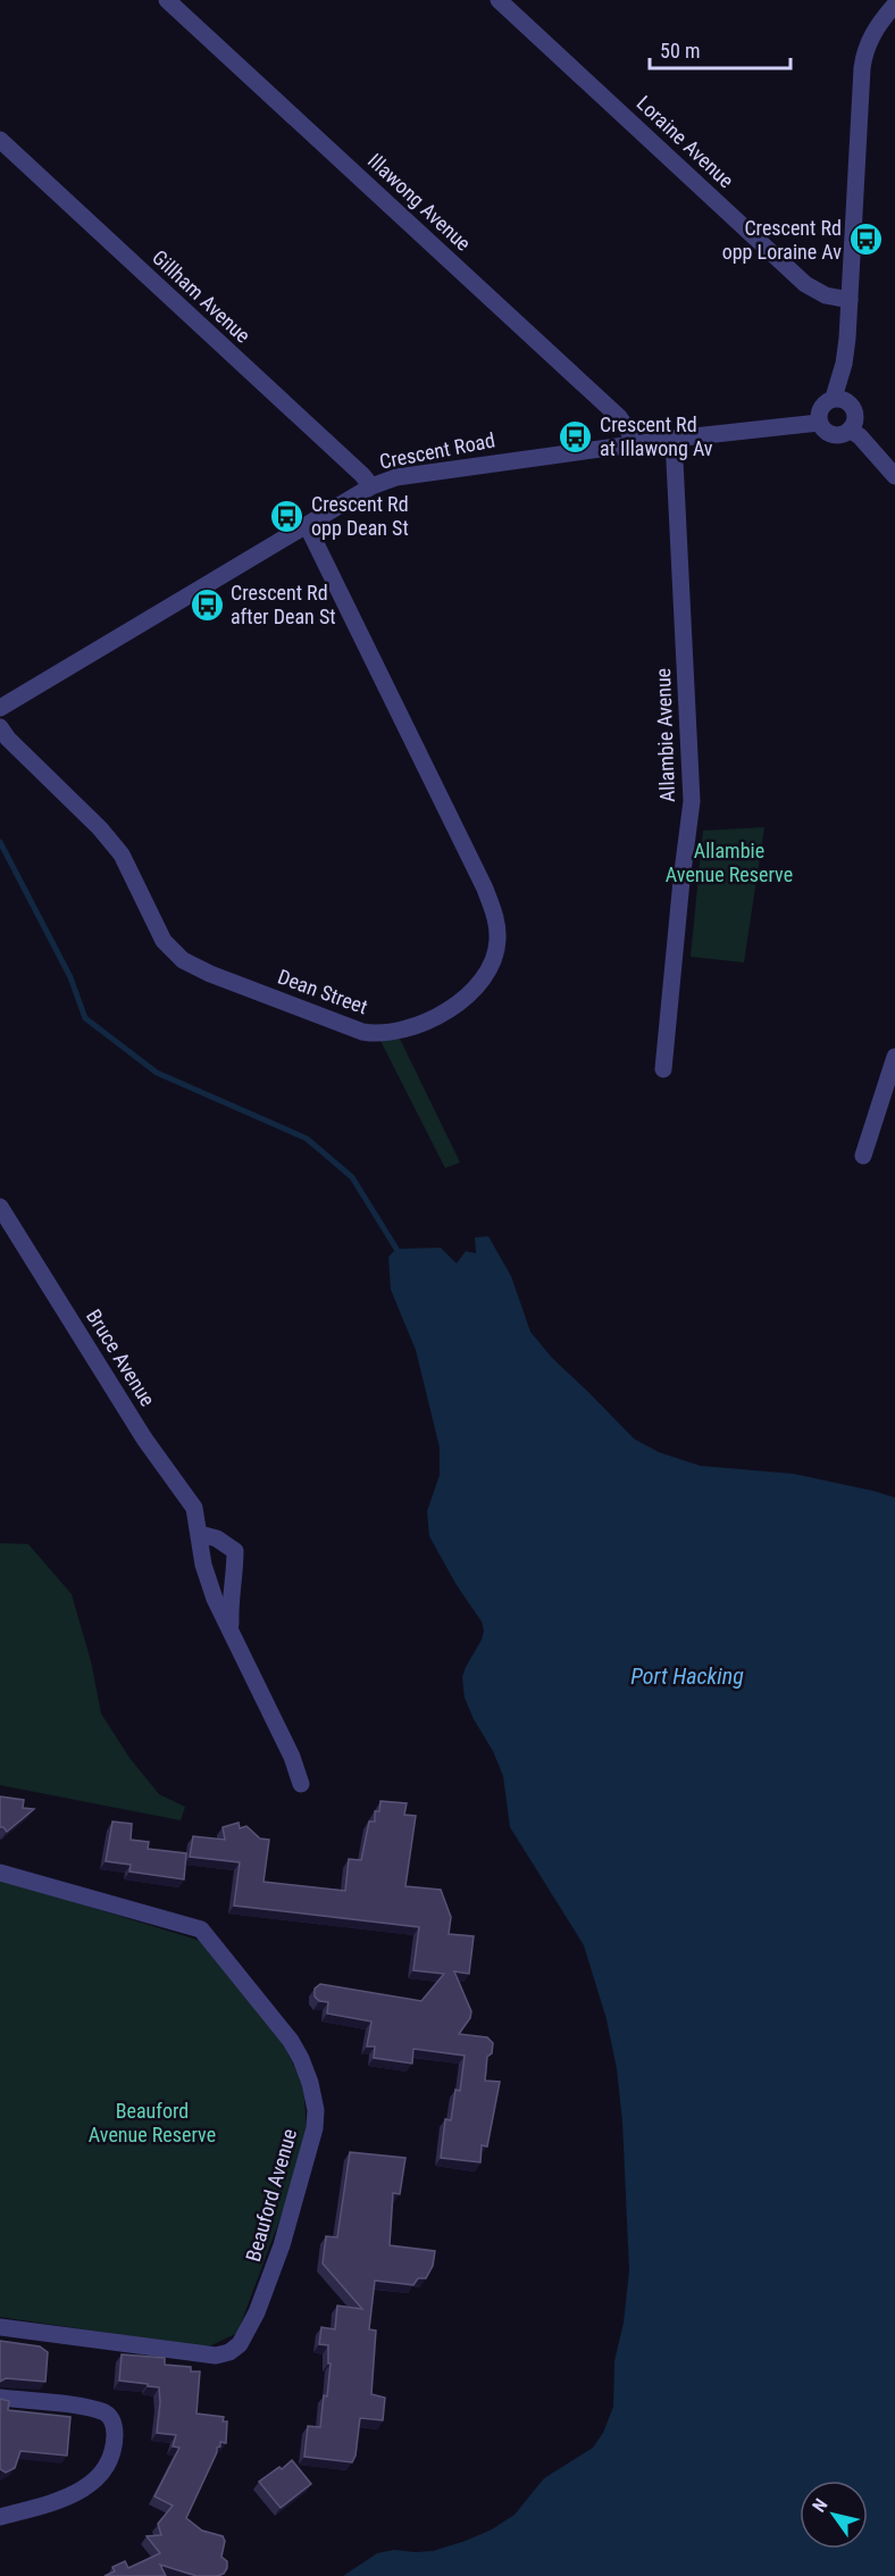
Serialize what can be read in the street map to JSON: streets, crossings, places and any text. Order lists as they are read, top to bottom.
{
  "streets": {
    "street": [
      "Loraine Avenue",
      "Illawong Avenue",
      "Gillham Avenue",
      "Crescent Road",
      "Allambie Avenue",
      "Dean Street",
      "Bruce Avenue",
      "Beauford Avenue"
    ]
  },
  "crossings": [
    ["Illawong Avenue", "Crescent Road"],
    ["Gillham Avenue", "Crescent Road"],
    ["Crescent Road", "Allambie Avenue"],
    ["Crescent Road", "Dean Street"]
  ],
  "water": ["Port Hacking"],
  "parks": ["Allambie Avenue Reserve", "Beauford Avenue Reserve"],
  "places": {
    "bus stop": [
      "Crescent Rd opp Loraine Av",
      "Crescent Rd at Illawong Av",
      "Crescent Rd opp Dean St",
      "Crescent Rd after Dean St"
    ]
  },
  "scale_bar": "50 m",
  "north": "top left"
}
